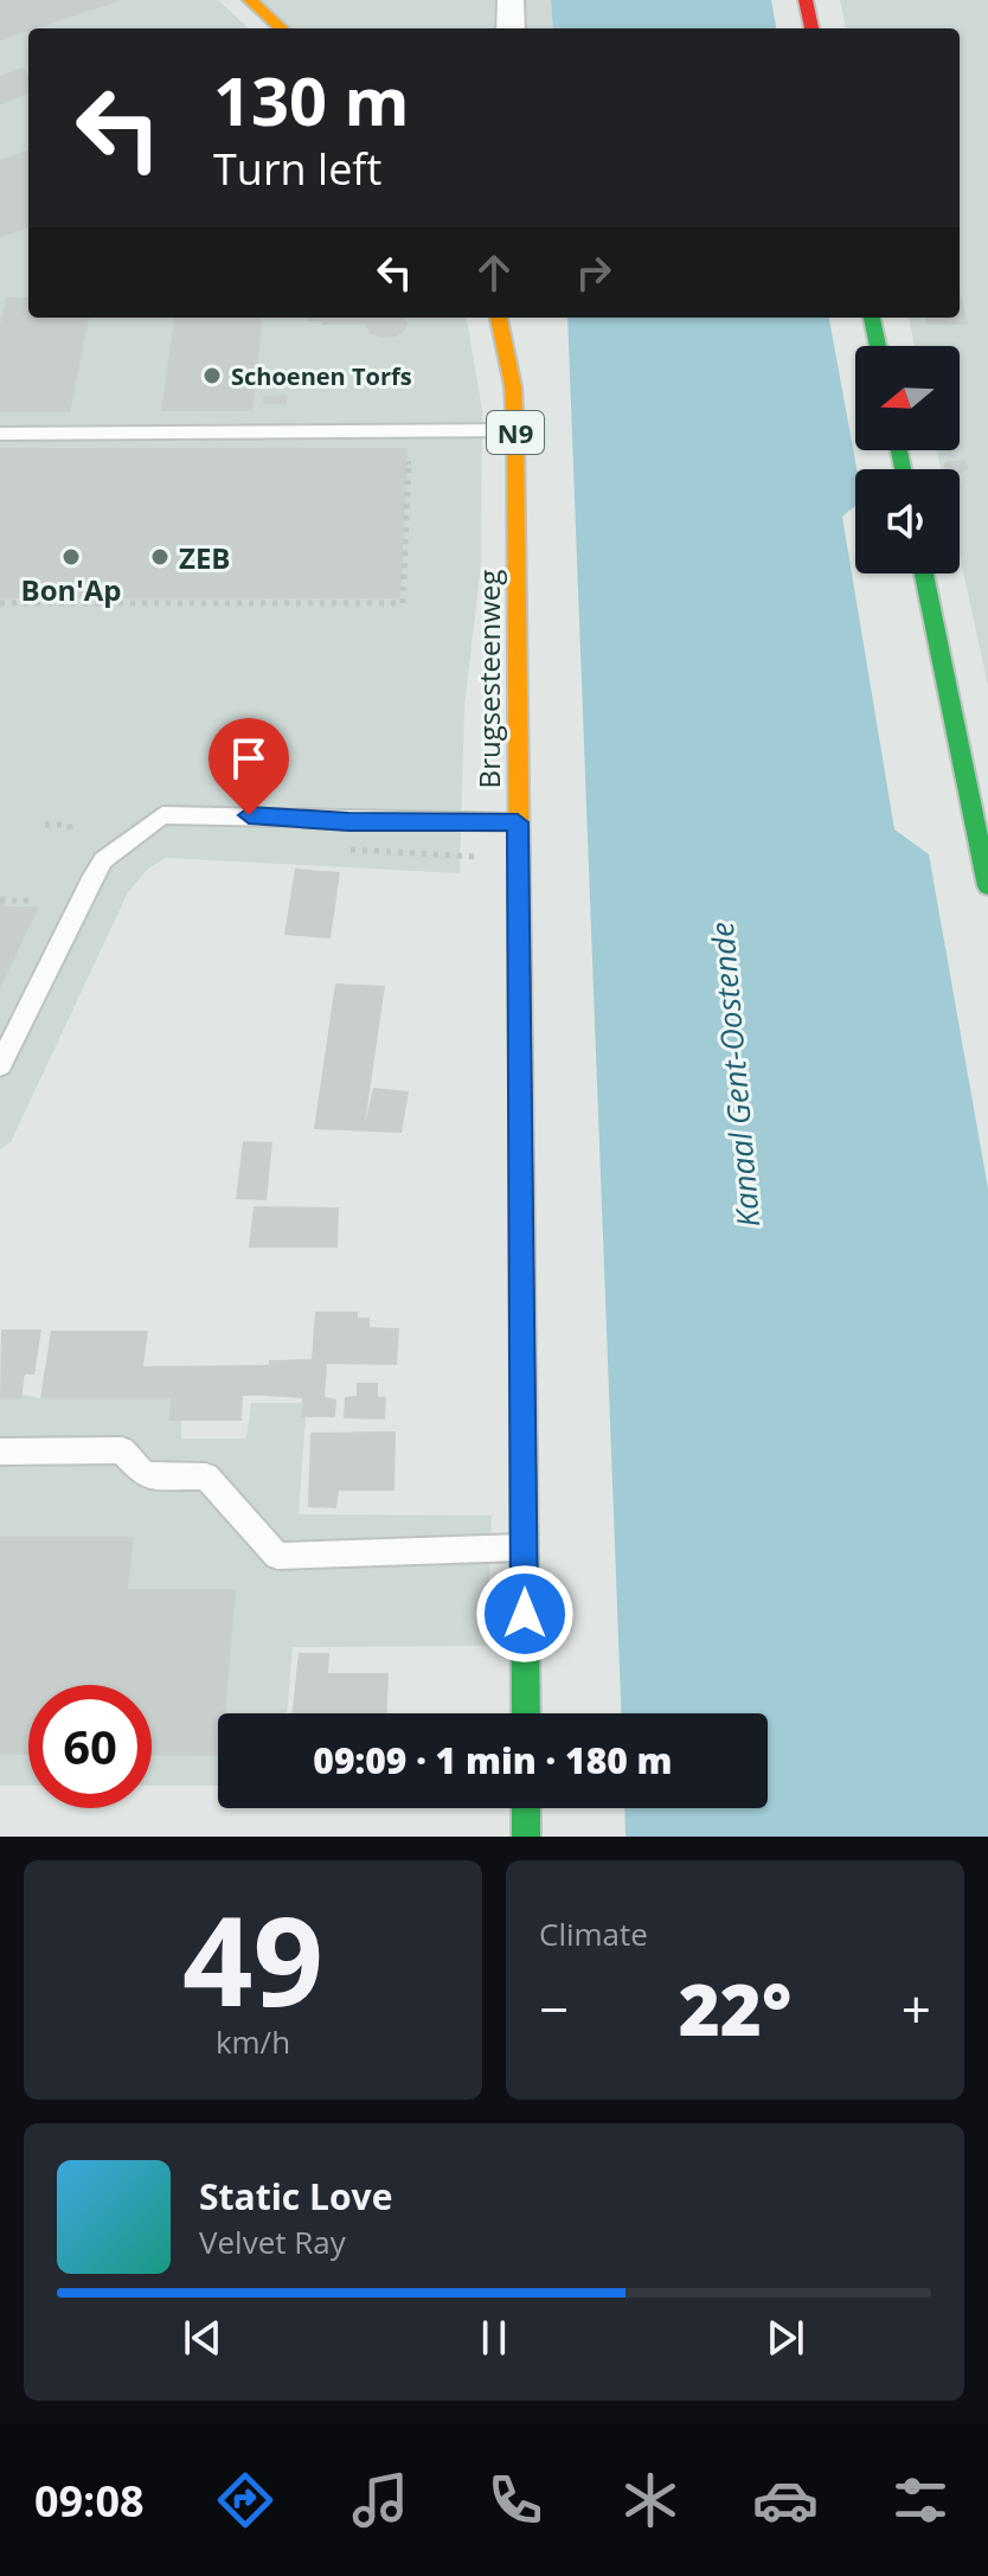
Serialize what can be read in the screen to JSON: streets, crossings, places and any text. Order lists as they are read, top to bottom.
{
  "streets": {
    "main road": ["N9", "Brugsesteenweg"]
  },
  "water": ["Kanaal Gent-Oostende"],
  "places": ["Schoenen Torfs", "Bon'Ap", "ZEB"],
  "north": "left",
  "page": {
    "turn": ["130 m", "Turn left"],
    "limit": "60",
    "trip": "09:09 · 1 min · 180 m",
    "tile": [
      ["49", "km/h"],
      "Climate"
    ],
    "heat": ["−", "22°", "+"],
    "song": ["Static Love", "Velvet Ray"],
    "tabs": "09:08"
  }
}
